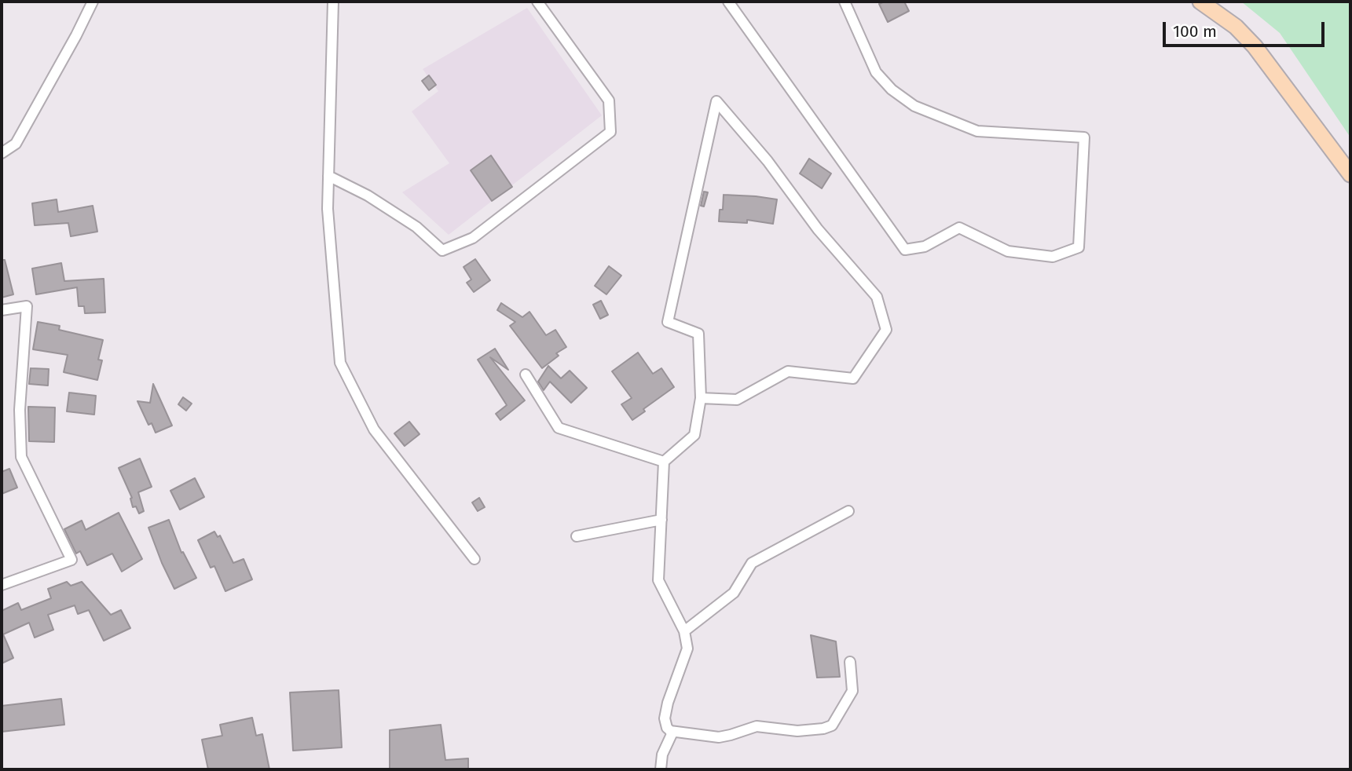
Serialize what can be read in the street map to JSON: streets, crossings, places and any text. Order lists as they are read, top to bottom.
{
  "scale_bar": "100 m"
}
